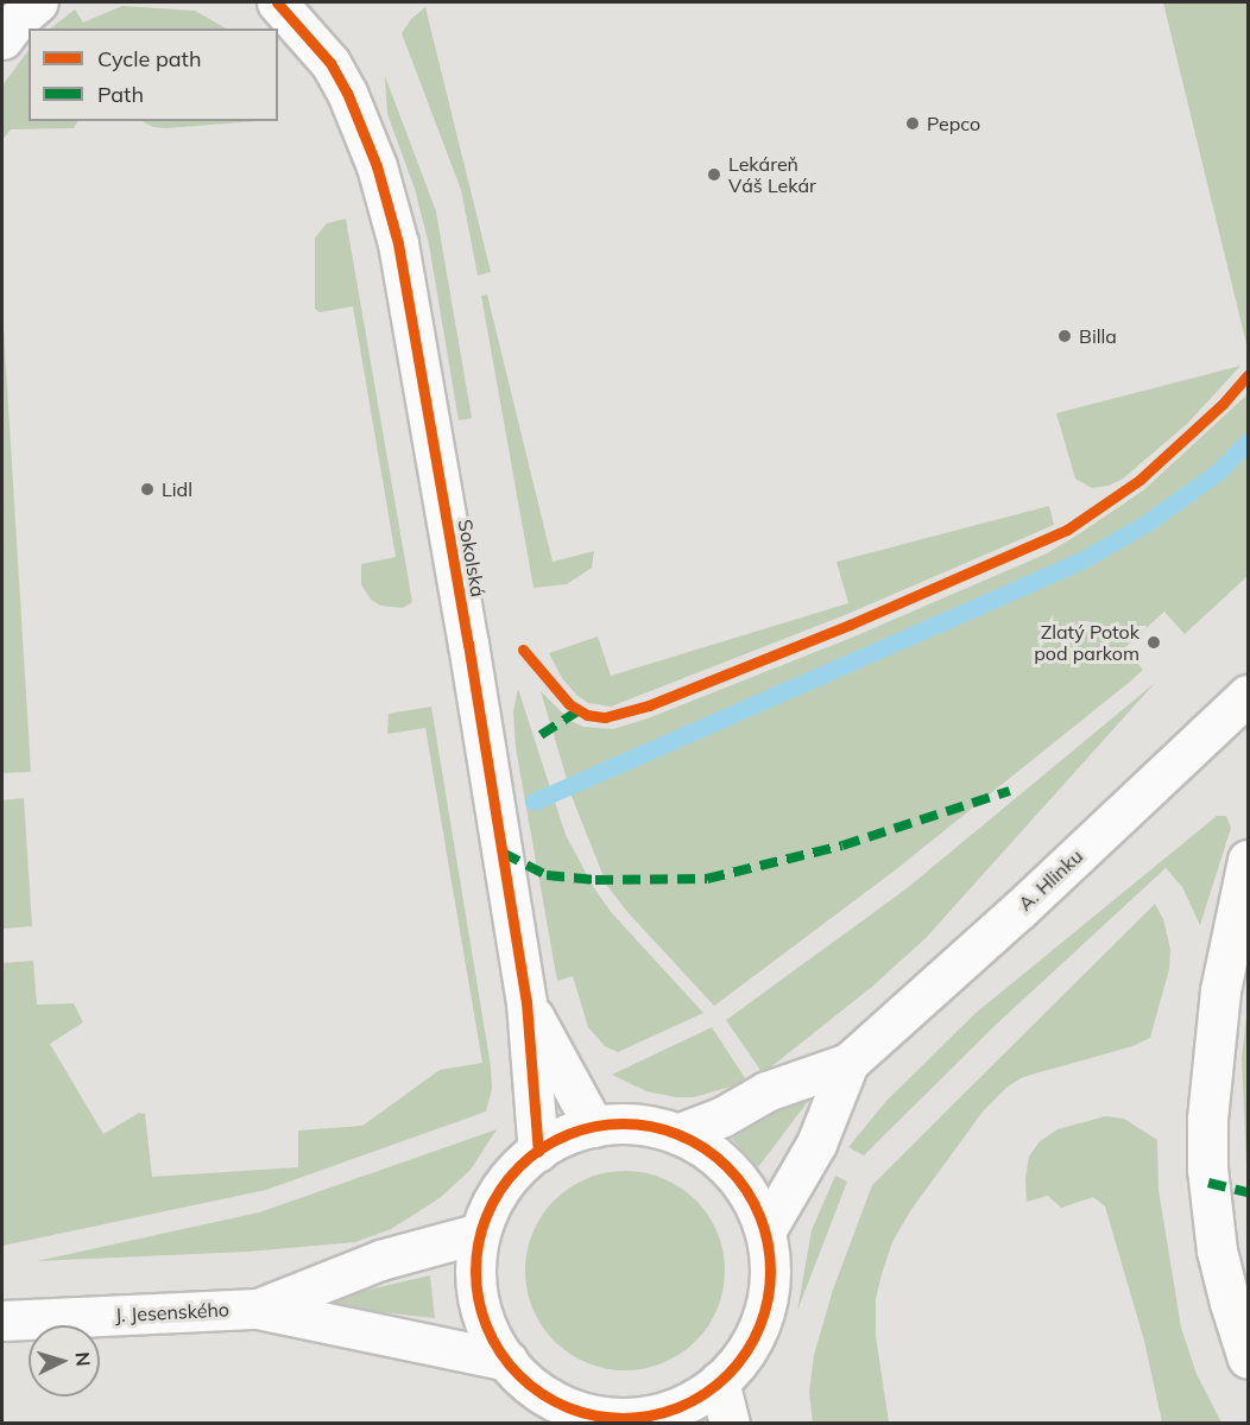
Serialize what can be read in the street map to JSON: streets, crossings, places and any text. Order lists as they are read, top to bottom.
{
  "streets": {
    "street": ["Sokolská", "A. Hlinku", "J. Jesenského"]
  },
  "places": [
    "Pepco",
    "Lekáreň Váš Lekár",
    "Billa",
    "Lidl",
    "Zlatý Potok pod parkom"
  ],
  "legend": ["Cycle path", "Path"],
  "north": "right"
}
